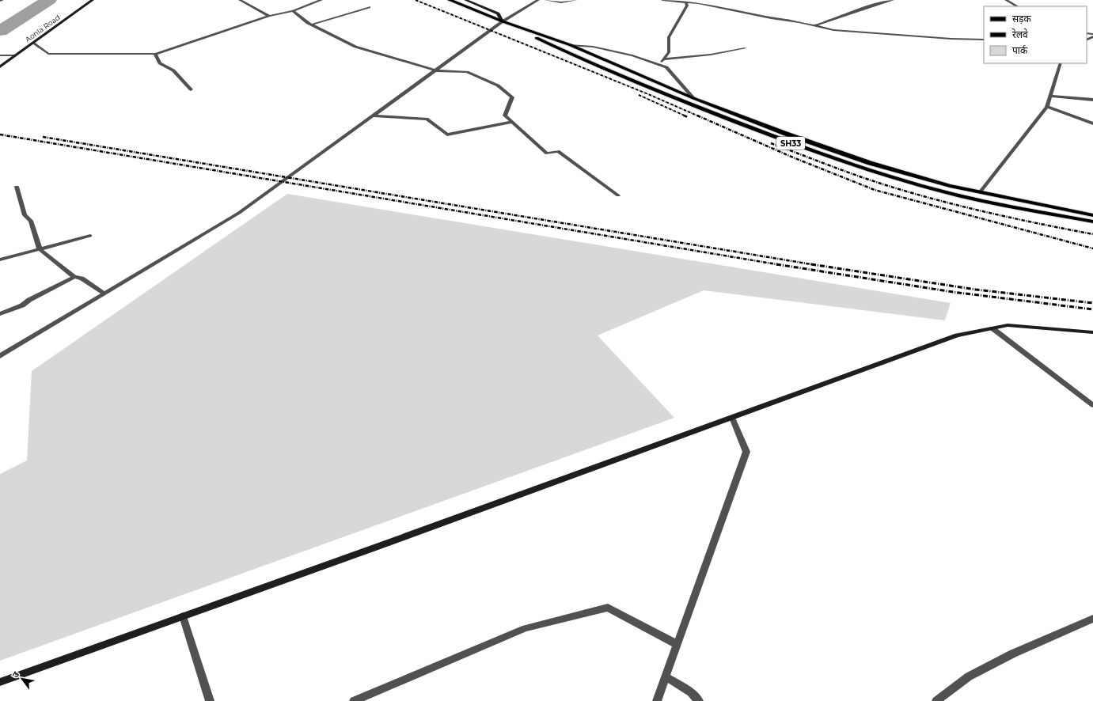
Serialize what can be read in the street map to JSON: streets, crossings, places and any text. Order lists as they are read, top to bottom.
{
  "streets": {
    "main road": ["SH33"],
    "street": ["Aonla Road"]
  },
  "legend": ["सड़क", "रेलवे", "पार्क"],
  "north": "top left"
}
